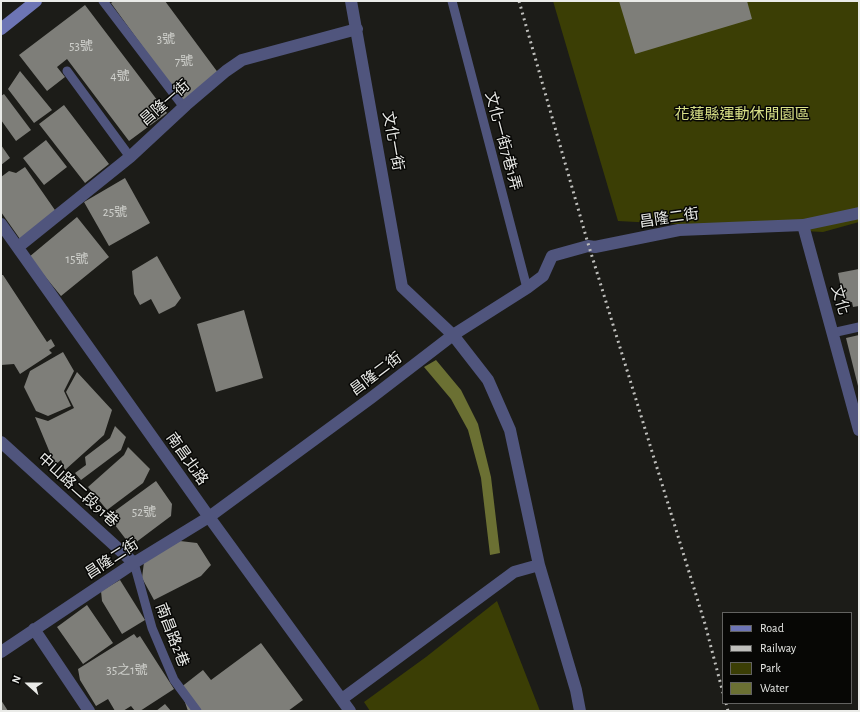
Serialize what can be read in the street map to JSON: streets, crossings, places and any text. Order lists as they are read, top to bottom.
{
  "streets": {
    "street": [
      "昌隆一街",
      "文化一街",
      "昌隆二街",
      "文化",
      "南昌北路",
      "中山路二段91巷"
    ],
    "lane": ["文化一街7巷1弄", "南昌路2巷"]
  },
  "crossings": [
    ["昌隆一街", "文化一街"],
    ["昌隆一街", "南昌北路"],
    ["文化一街", "昌隆二街"],
    ["文化一街7巷1弄", "昌隆二街"],
    ["昌隆二街", "文化"],
    ["昌隆二街", "南昌北路"],
    ["昌隆二街", "中山路二段91巷"],
    ["昌隆二街", "南昌路2巷"],
    ["中山路二段91巷", "南昌路2巷"]
  ],
  "parks": ["花蓮縣運動休閒園區"],
  "house_numbers": [
    "3號",
    "53號",
    "7號",
    "4號",
    "25號",
    "15號",
    "52號",
    "35之1號"
  ],
  "legend": [
    "Road",
    "Railway",
    "Park",
    "Water"
  ],
  "north": "left"
}
